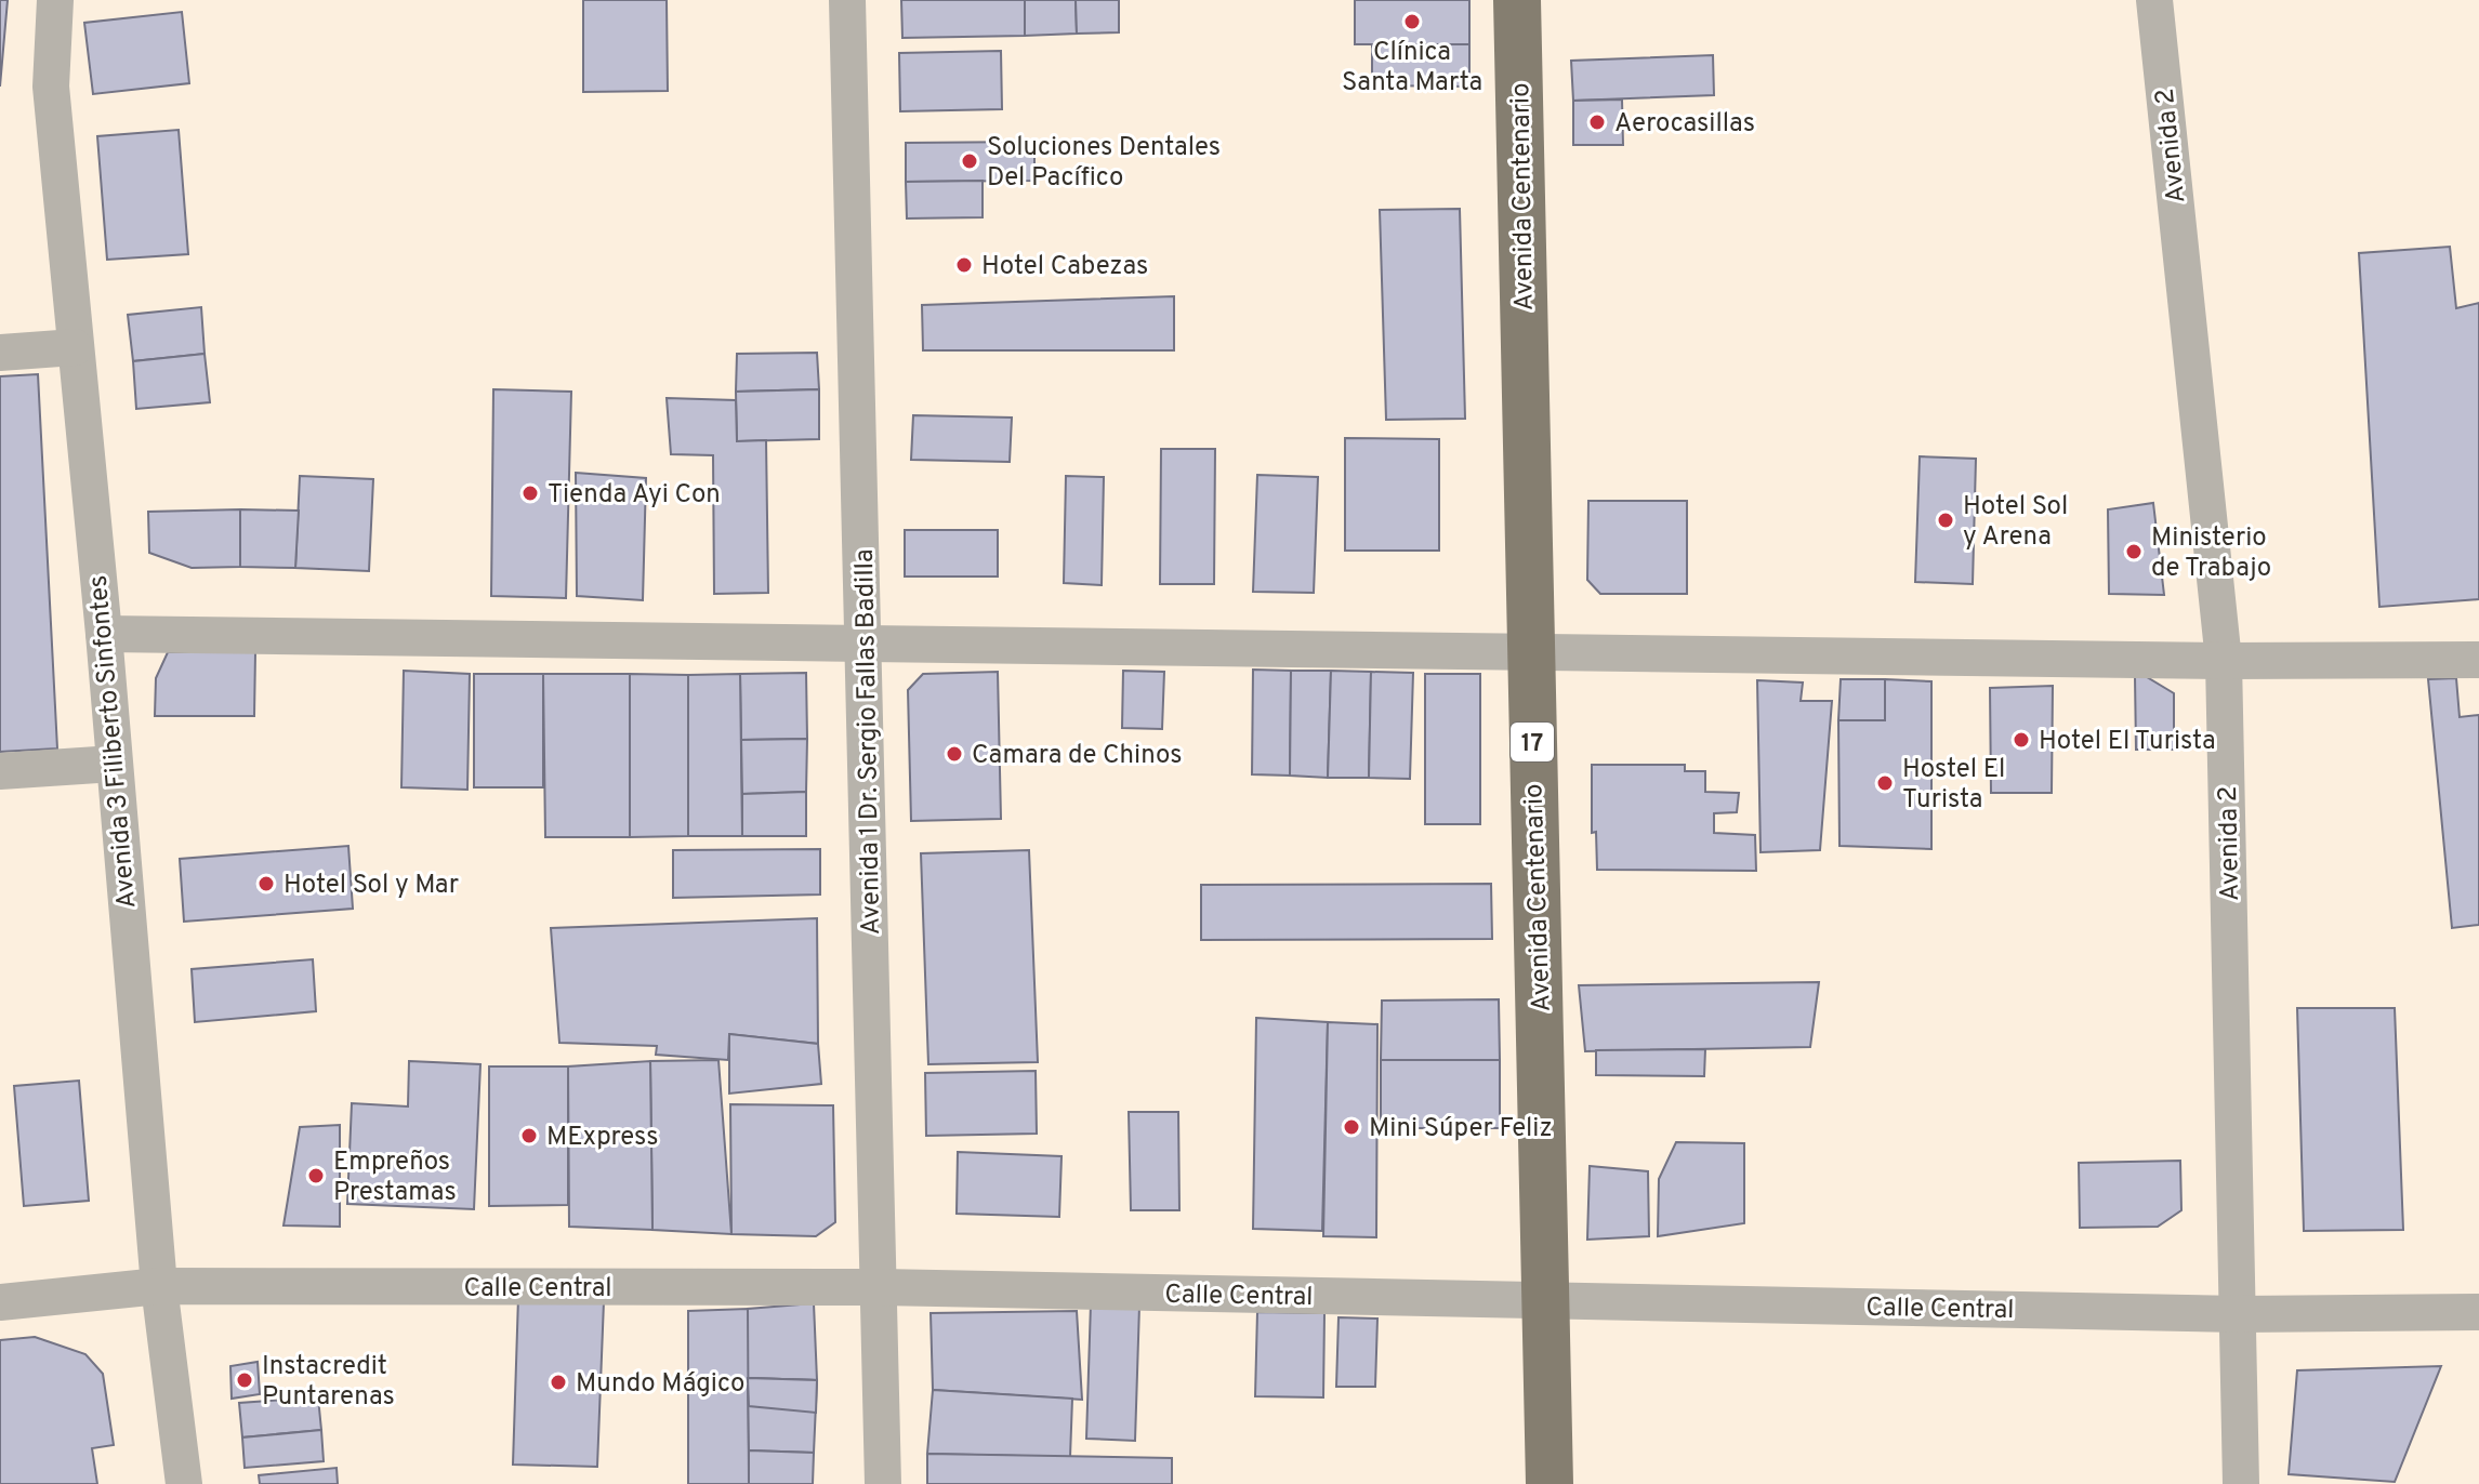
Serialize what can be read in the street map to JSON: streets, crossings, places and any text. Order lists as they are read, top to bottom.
{
  "streets": {
    "main road": ["Avenida Centenario", "17"],
    "street": [
      "Avenida 2",
      "Avenida 3 Filiberto Sinfontes",
      "Avenida 1 Dr. Sergio Fallas Badilla",
      "Calle Central"
    ]
  },
  "crossings": [
    ["Avenida 2", "Calle Central"],
    ["Avenida Centenario", "Calle Central"],
    ["Avenida 3 Filiberto Sinfontes", "Calle Central"],
    ["Avenida 1 Dr. Sergio Fallas Badilla", "Calle Central"]
  ],
  "places": [
    "Clínica Santa Marta",
    "Aerocasillas",
    "Soluciones Dentales Del Pacífico",
    "Hotel Cabezas",
    "Tienda Ayi Con",
    "Hotel Sol y Arena",
    "Ministerio de Trabajo",
    "Hotel El Turista",
    "Camara de Chinos",
    "Hostel El Turista",
    "Hotel Sol y Mar",
    "Mini Súper Feliz",
    "MExpress",
    "Empreños Prestamas",
    "Instacredit Puntarenas",
    "Mundo Mágico"
  ]
}
